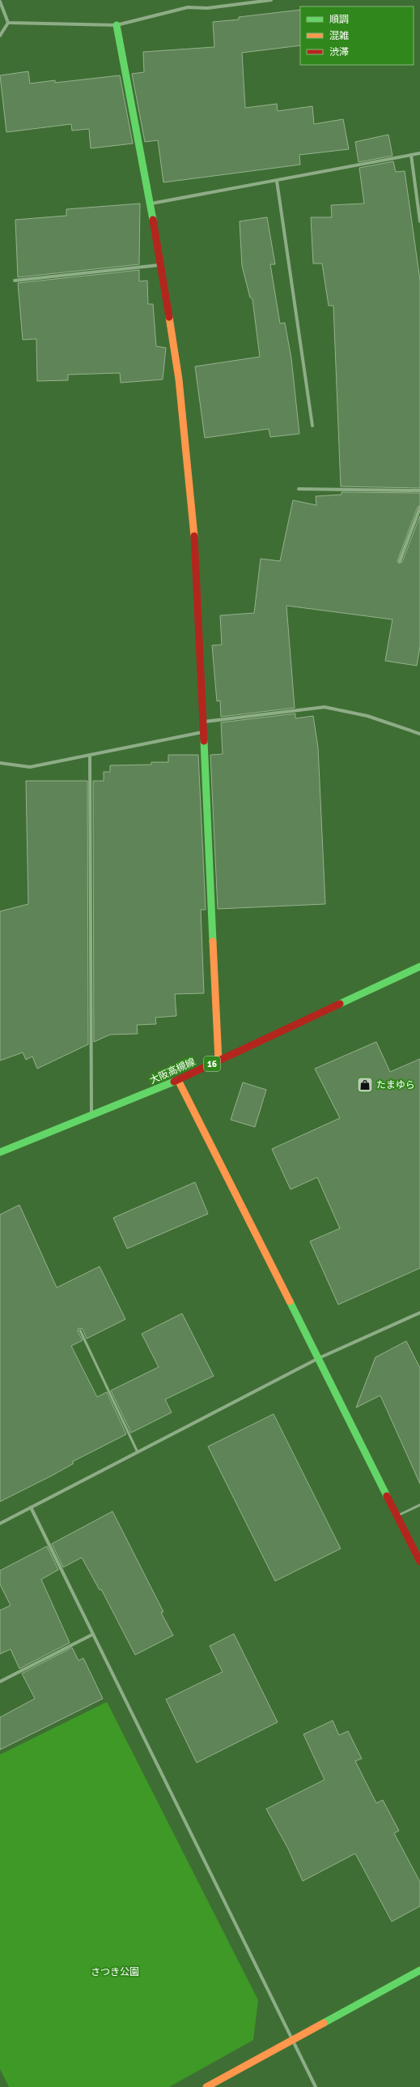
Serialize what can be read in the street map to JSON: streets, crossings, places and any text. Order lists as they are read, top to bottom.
{
  "streets": {
    "street": ["16", "大阪高槻線"]
  },
  "parks": ["さつき公園"],
  "places": {
    "shop": ["たまゆら"]
  },
  "legend": ["順調", "混雑", "渋滞"]
}
